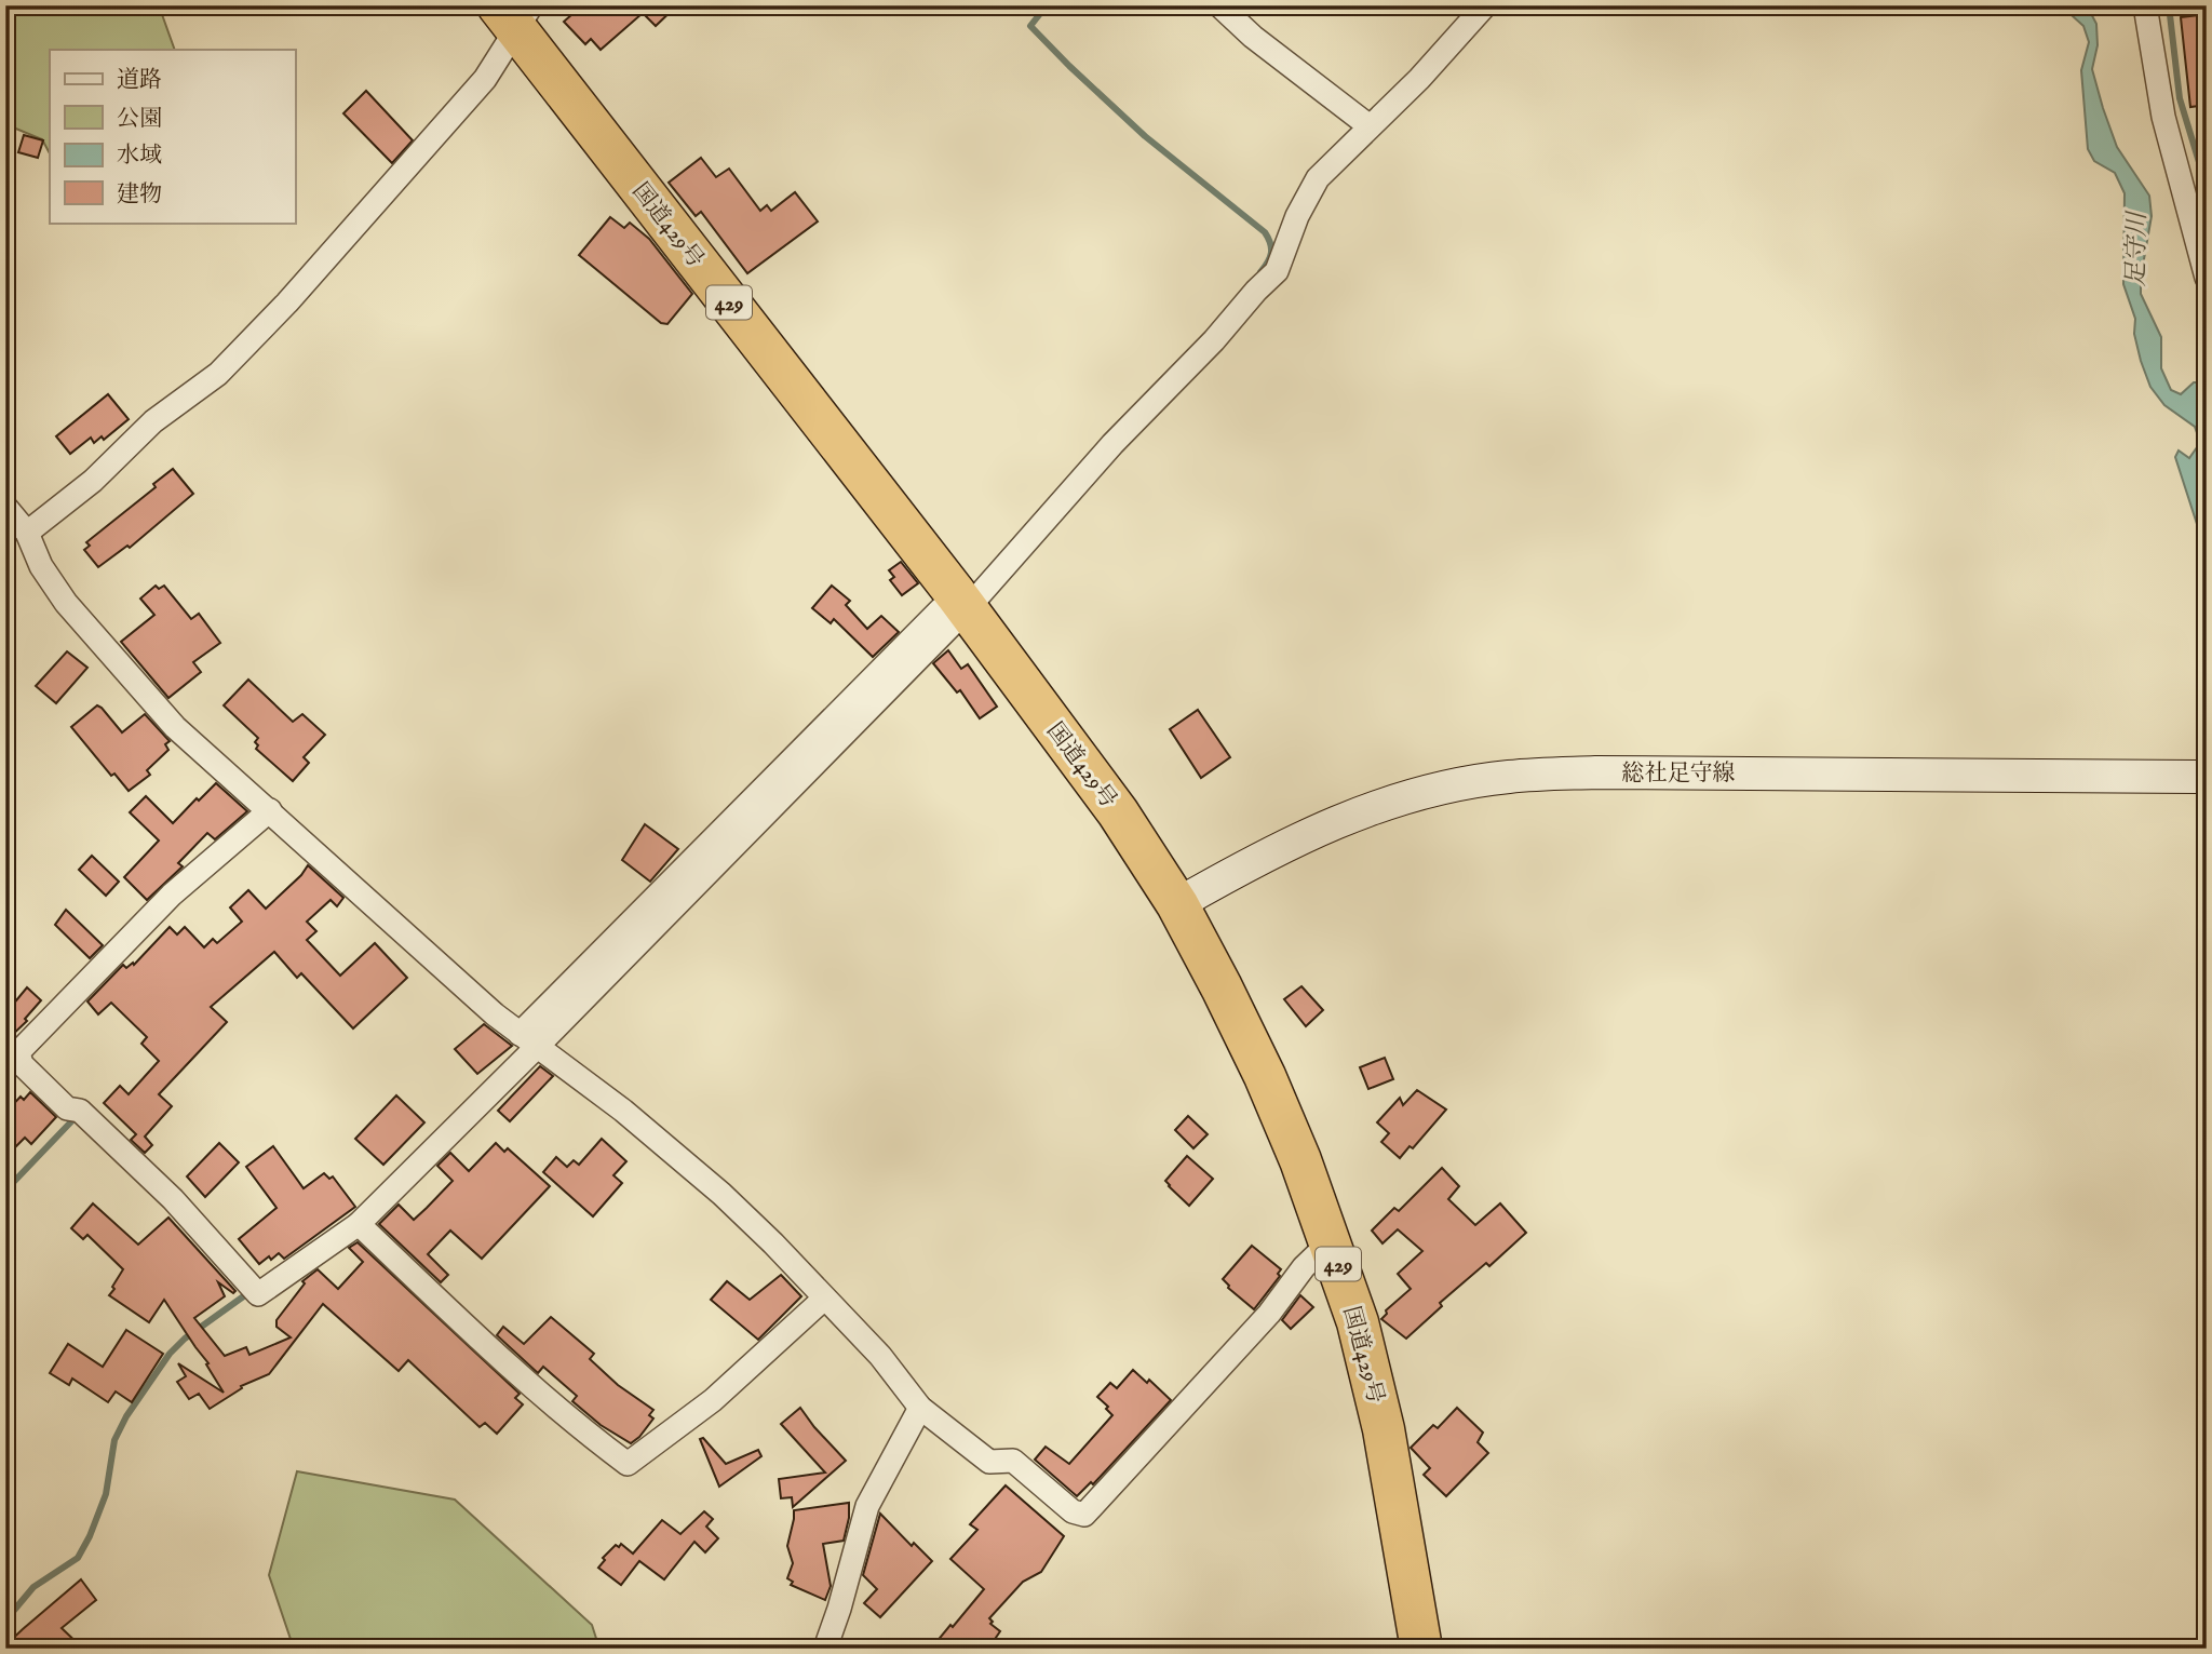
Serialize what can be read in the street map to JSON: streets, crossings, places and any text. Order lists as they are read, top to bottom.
{
  "streets": {
    "highway": ["国道429号", "429"],
    "main road": ["総社足守線"]
  },
  "crossings": [
    ["国道429号", "総社足守線"]
  ],
  "water": ["足守川"],
  "legend": [
    "道路",
    "公園",
    "水域",
    "建物"
  ]
}
